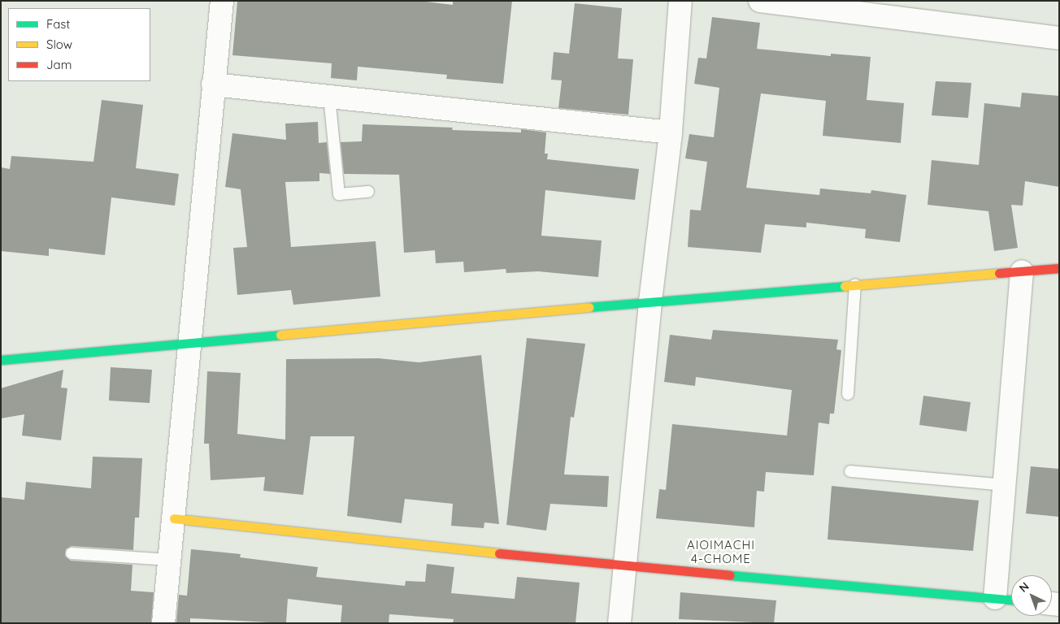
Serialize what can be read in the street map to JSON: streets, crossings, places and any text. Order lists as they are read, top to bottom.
{
  "districts": ["AIOIMACHI 4-CHOME"],
  "legend": ["Fast", "Slow", "Jam"],
  "north": "top left"
}
